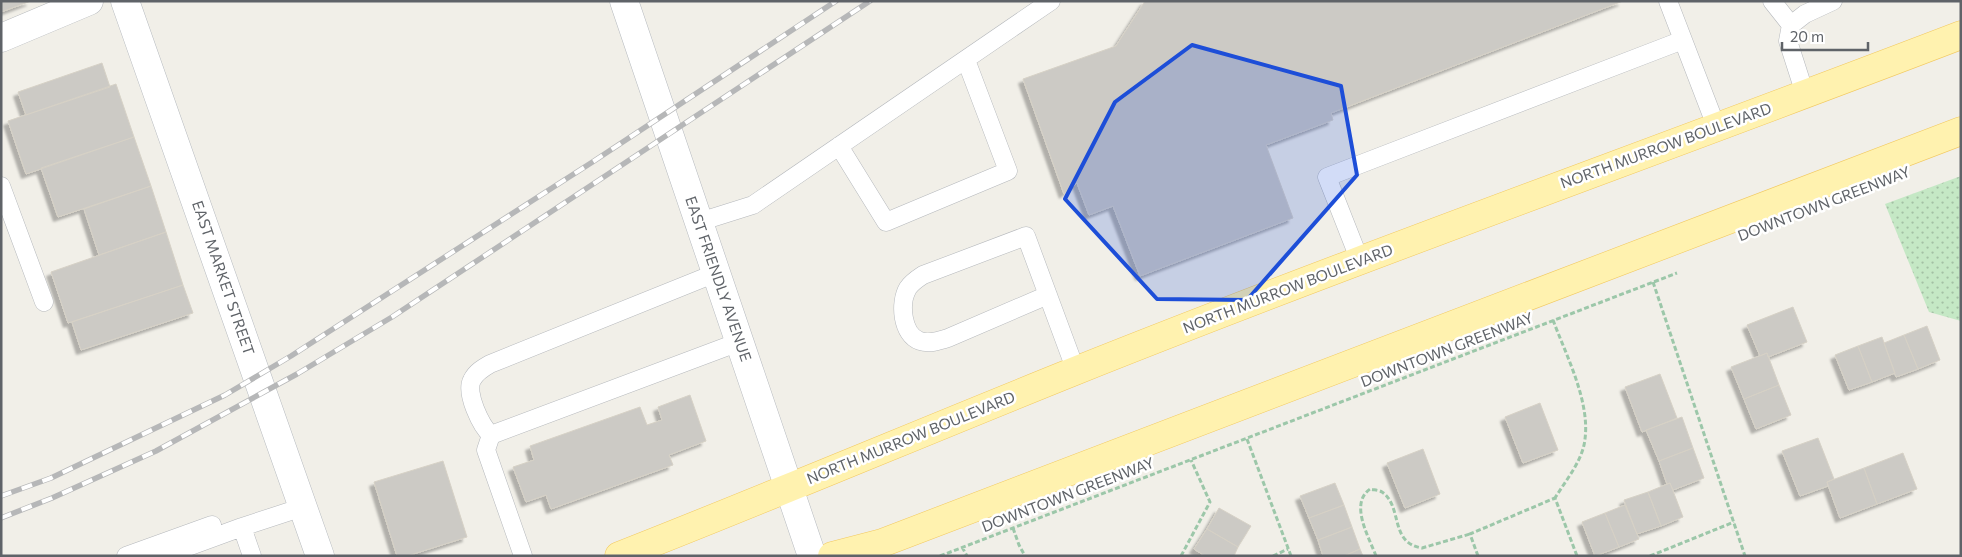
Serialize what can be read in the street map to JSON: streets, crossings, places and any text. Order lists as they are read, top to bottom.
{
  "streets": {
    "main road": ["NORTH MURROW BOULEVARD", "EAST MARKET STREET", "EAST FRIENDLY AVENUE"],
    "path": ["DOWNTOWN GREENWAY"]
  },
  "crossings": [
    ["NORTH MURROW BOULEVARD", "EAST FRIENDLY AVENUE"]
  ],
  "scale_bar": "20 m"
}
